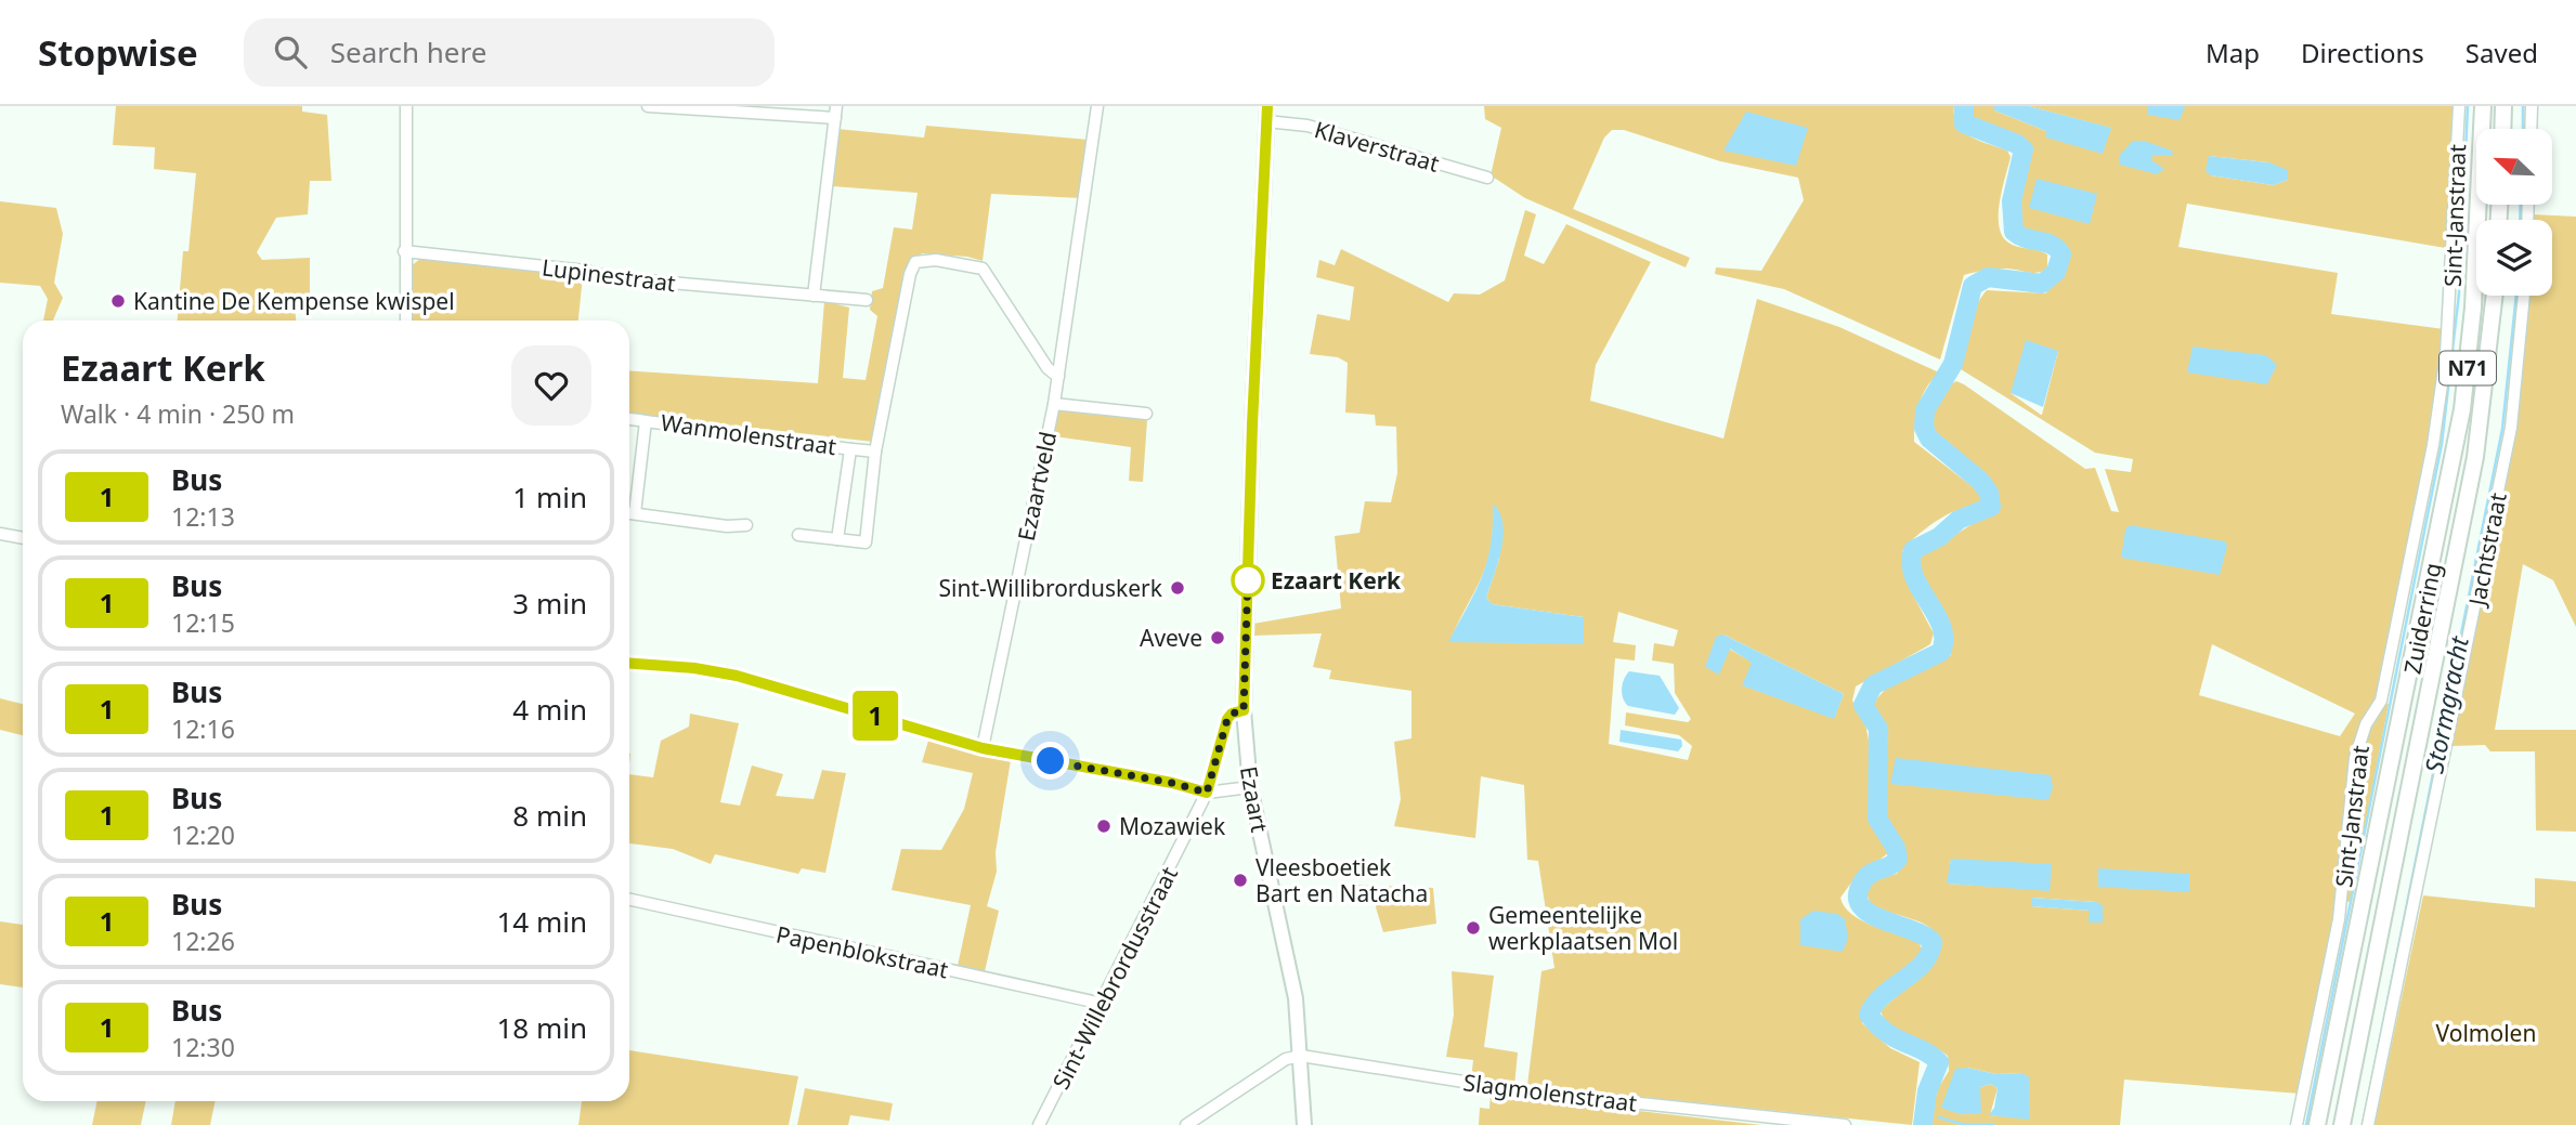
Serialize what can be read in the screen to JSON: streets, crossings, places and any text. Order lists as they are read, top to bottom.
{
  "streets": {
    "highway": ["N71", "Zuiderring"],
    "main road": ["Ezaart"],
    "street": [
      "Klaverstraat",
      "Sint-Janstraat",
      "Lupinestraat",
      "Wanmolenstraat",
      "Ezaartveld",
      "Jachtstraat",
      "Papenblokstraat",
      "Sint-Willebrordusstraat",
      "Slagmolenstraat"
    ]
  },
  "crossings": [
    ["Klaverstraat", "Ezaart"],
    ["Ezaart", "Sint-Willebrordusstraat"],
    ["Ezaart", "Slagmolenstraat"],
    ["Papenblokstraat", "Sint-Willebrordusstraat"]
  ],
  "water": ["Stormgracht"],
  "parks": ["Volmolen"],
  "places": [
    "Kantine De Kempense kwispel",
    "Ezaart Kerk",
    "Sint-Willibrorduskerk",
    "Aveve",
    "Mozawiek",
    "Vleesboetiek Bart en Natacha",
    "Gemeentelijke werkplaatsen Mol"
  ],
  "lines": ["bus line 1"],
  "north": "top left",
  "page": {
    "header": "Stopwise",
    "search": "Search here",
    "nav": ["Map", "Directions", "Saved"],
    "on_map": "1",
    "heading": ["Ezaart Kerk", "Walk · 4 min · 250 m"],
    "list": [
      {
        "mark": "1",
        "name": "Bus",
        "note": "12:13",
        "value": "1 min"
      },
      {
        "mark": "1",
        "name": "Bus",
        "note": "12:15",
        "value": "3 min"
      },
      {
        "mark": "1",
        "name": "Bus",
        "note": "12:16",
        "value": "4 min"
      },
      {
        "mark": "1",
        "name": "Bus",
        "note": "12:20",
        "value": "8 min"
      },
      {
        "mark": "1",
        "name": "Bus",
        "note": "12:26",
        "value": "14 min"
      },
      {
        "mark": "1",
        "name": "Bus",
        "note": "12:30",
        "value": "18 min"
      }
    ]
  }
}
